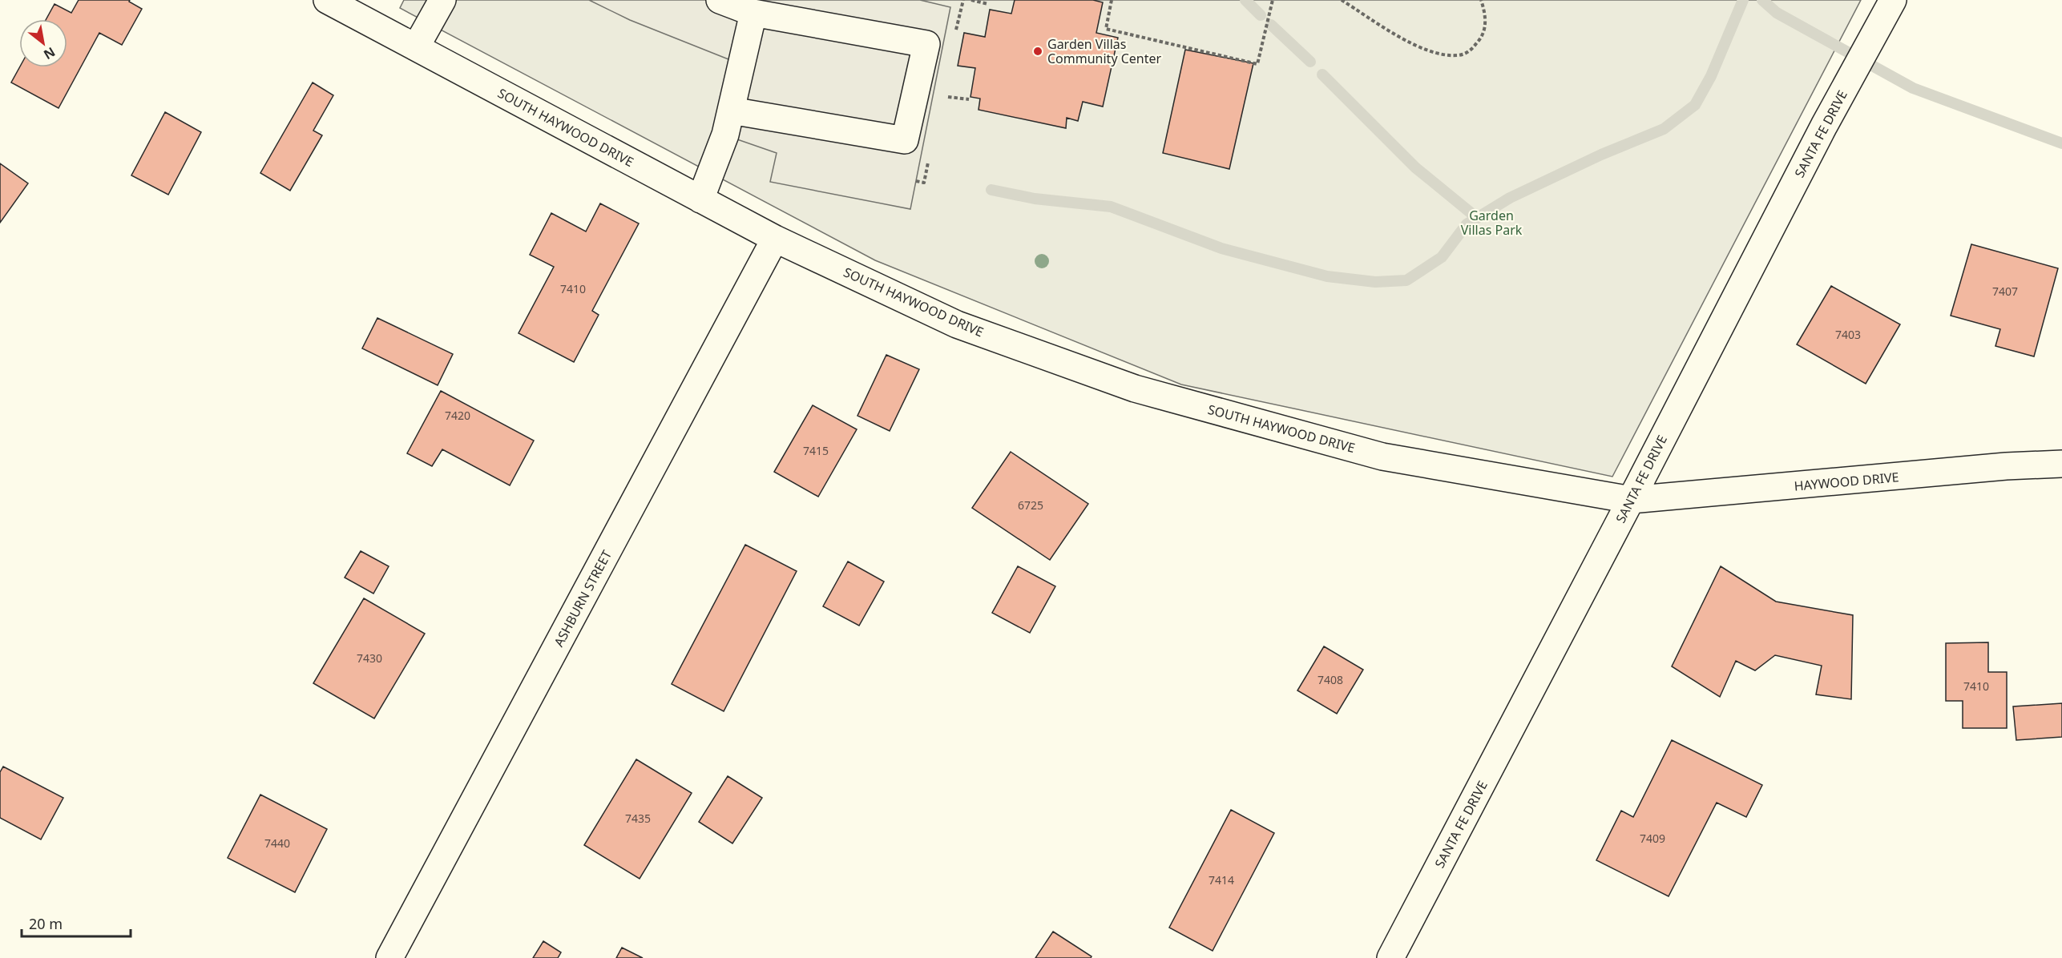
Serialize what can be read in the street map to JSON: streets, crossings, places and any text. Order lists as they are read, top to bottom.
{
  "streets": {
    "street": [
      "SOUTH HAYWOOD DRIVE",
      "SANTA FE DRIVE",
      "HAYWOOD DRIVE",
      "ASHBURN STREET"
    ]
  },
  "crossings": [
    ["SOUTH HAYWOOD DRIVE", "SANTA FE DRIVE"],
    ["SOUTH HAYWOOD DRIVE", "HAYWOOD DRIVE"],
    ["SOUTH HAYWOOD DRIVE", "ASHBURN STREET"],
    ["SANTA FE DRIVE", "HAYWOOD DRIVE"]
  ],
  "parks": ["Garden Villas Park"],
  "places": ["Garden Villas Community Center"],
  "house_numbers": [
    "7410",
    "7407",
    "7403",
    "7420",
    "7415",
    "6725",
    "7430",
    "7408",
    "7410",
    "7435",
    "7409",
    "7440",
    "7414"
  ],
  "scale_bar": "20 m",
  "north": "bottom right"
}
